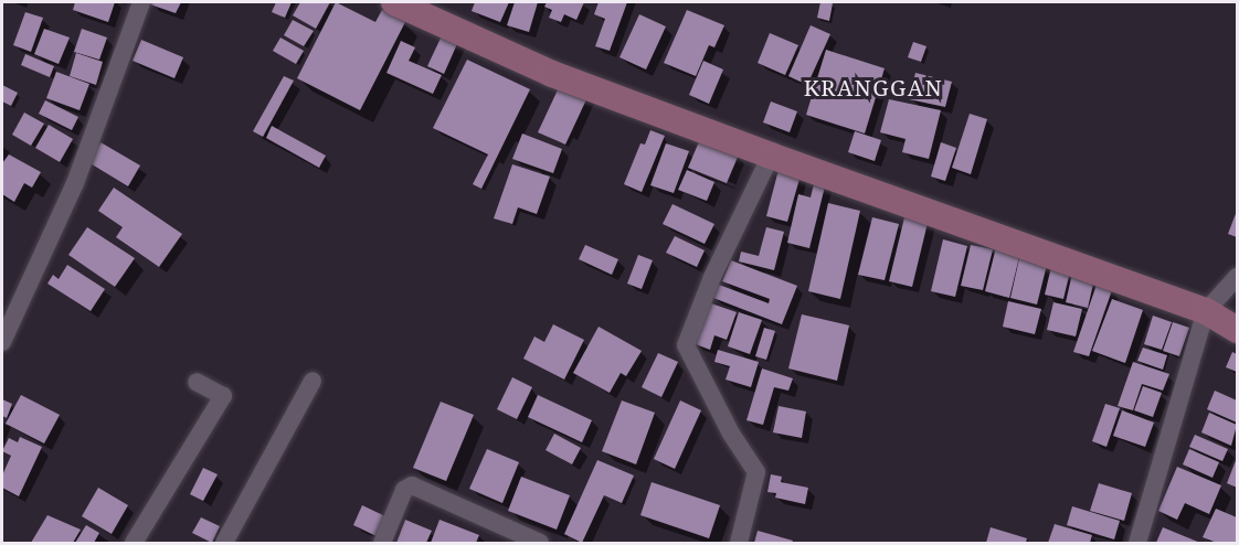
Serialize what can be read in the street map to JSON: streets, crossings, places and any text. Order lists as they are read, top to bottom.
{
  "districts": ["KRANGGAN"]
}
